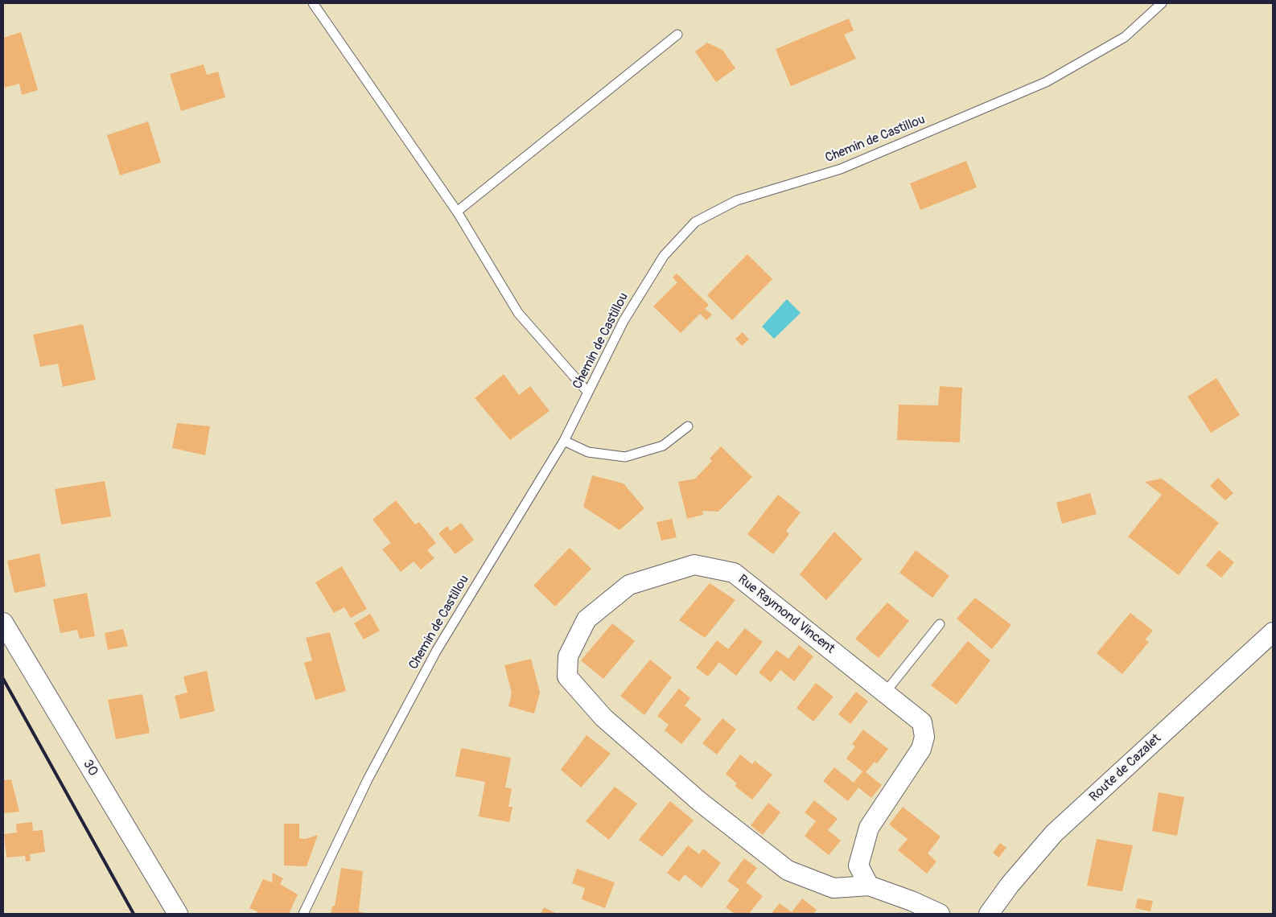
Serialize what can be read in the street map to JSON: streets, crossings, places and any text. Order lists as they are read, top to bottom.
{
  "streets": {
    "street": ["Rue Raymond Vincent", "30", "Route de Cazalet"],
    "lane": ["Chemin de Castillou"]
  }
}
